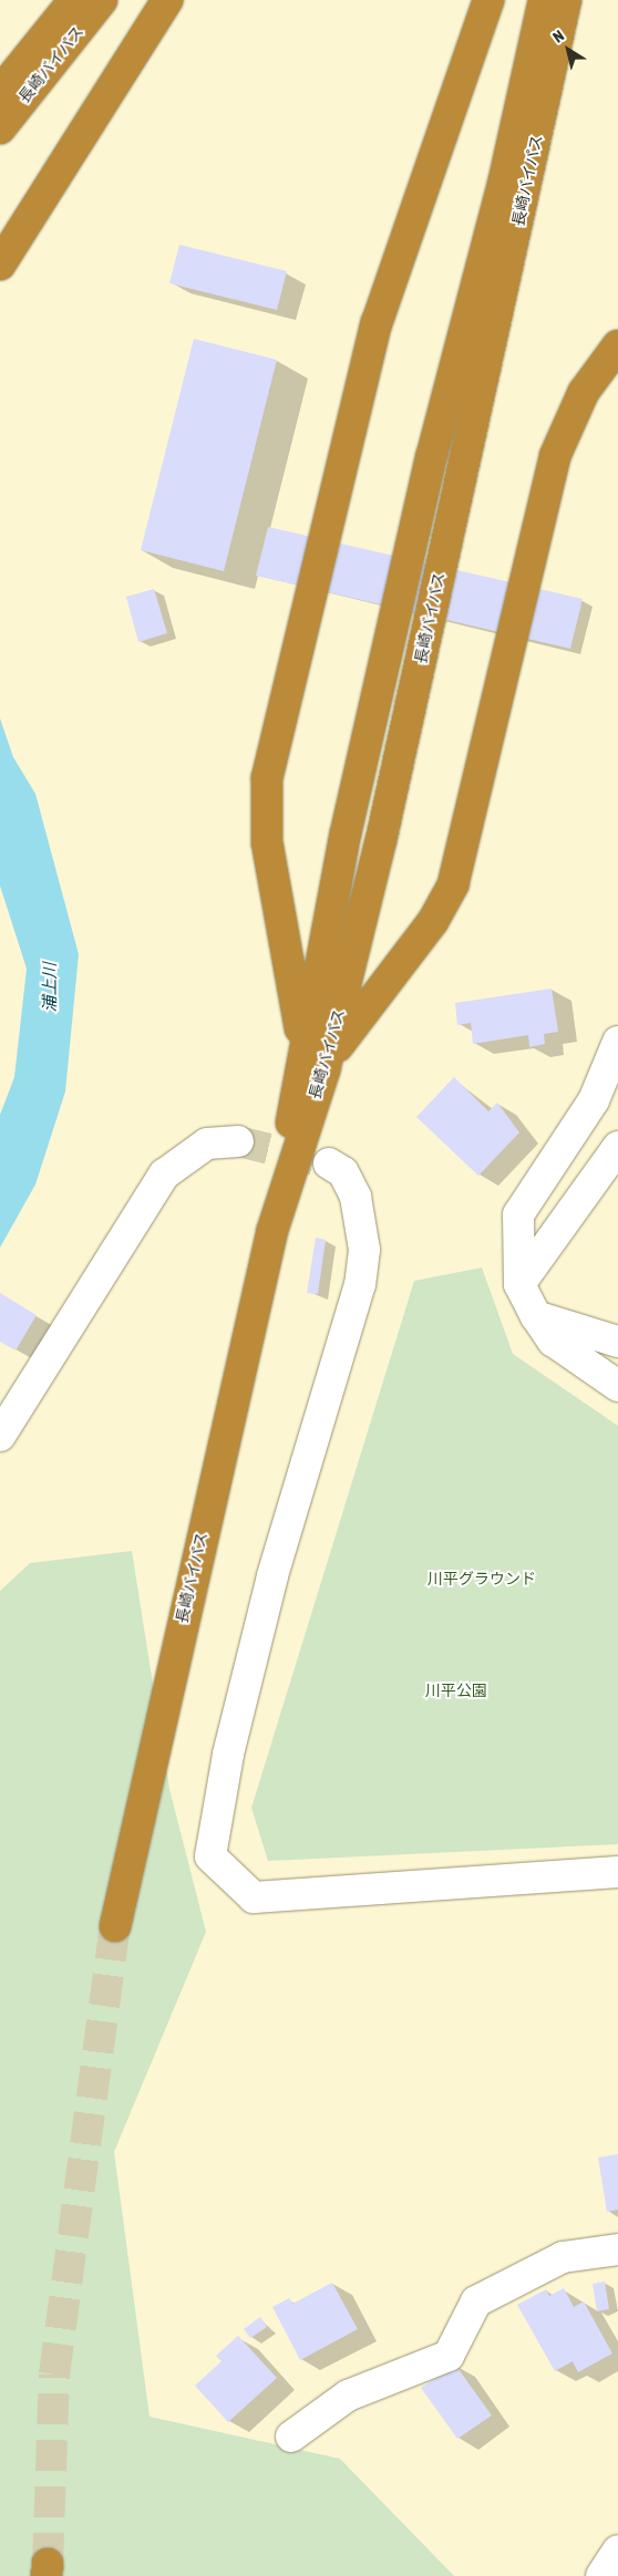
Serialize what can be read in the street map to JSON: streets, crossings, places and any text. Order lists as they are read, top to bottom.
{
  "streets": {
    "highway": ["長崎バイパス"]
  },
  "water": ["浦上川"],
  "parks": ["川平グラウンド", "川平公園"],
  "north": "top left"
}
